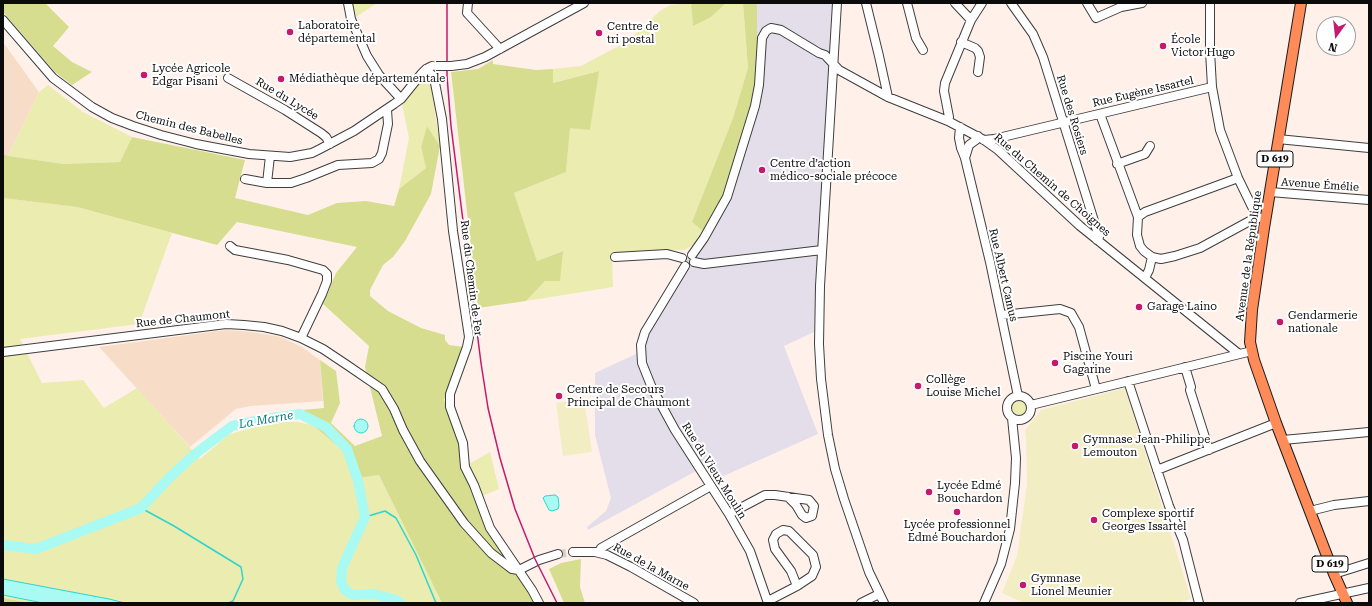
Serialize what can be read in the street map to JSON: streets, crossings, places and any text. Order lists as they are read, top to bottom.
{
  "streets": {
    "main road": ["D 619", "Avenue de la République"],
    "street": [
      "Rue Eugène Issartel",
      "Rue du Lycée",
      "Rue des Rosiers",
      "Chemin des Babelles",
      "Rue du Chemin de Choignes",
      "Avenue Émélie",
      "Rue Albert Camus",
      "Rue du Chemin de Fer",
      "Rue de Chaumont",
      "Rue du Vieux Moulin",
      "Rue de la Marne"
    ]
  },
  "crossings": [
    ["Rue Eugène Issartel", "Rue des Rosiers"],
    ["Rue Eugène Issartel", "Rue du Chemin de Choignes"],
    ["Rue du Lycée", "Chemin des Babelles"],
    ["Rue des Rosiers", "Rue du Chemin de Choignes"],
    ["Chemin des Babelles", "Rue du Chemin de Fer"],
    ["Avenue Émélie", "Avenue de la République"],
    ["Rue du Chemin de Fer", "Rue de Chaumont"]
  ],
  "water": ["La Marne"],
  "places": [
    "Laboratoire départemental",
    "Centre de tri postal",
    "École Victor Hugo",
    "Lycée Agricole Edgar Pisani",
    "Médiathèque départementale",
    "Centre d’action médico-sociale précoce",
    "Garage Laino",
    "Gendarmerie nationale",
    "Piscine Youri Gagarine",
    "Collège Louise Michel",
    "Centre de Secours Principal de Chaumont",
    "Gymnase Jean-Philippe Lemouton",
    "Lycée Edmé Bouchardon",
    "Lycée professionnel Edmé Bouchardon",
    "Complexe sportif Georges Issartel",
    "Gymnase Lionel Meunier"
  ],
  "north": "bottom"
}
